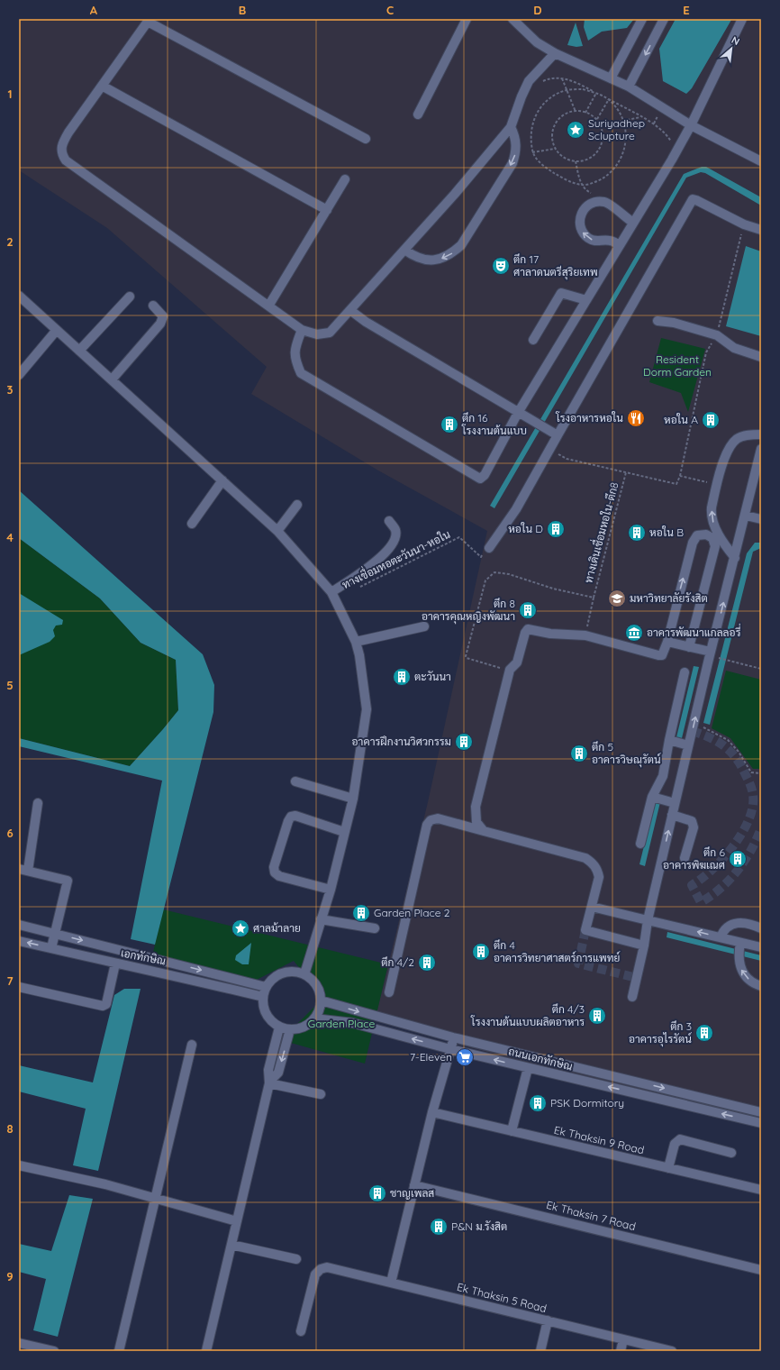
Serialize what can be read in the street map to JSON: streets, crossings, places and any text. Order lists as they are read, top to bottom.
{
  "streets": {
    "street": [
      "เอกทักษิณ",
      "ถนนเอกทักษิณ",
      "Ek Thaksin 9 Road",
      "Ek Thaksin 7 Road",
      "Ek Thaksin 5 Road"
    ],
    "path": ["ทางเดินเชื่อมหอใน-ตึก8", "ทางเชื่อมหอตะวันนา-หอใน"]
  },
  "crossings": [
    ["เอกทักษิณ", "ถนนเอกทักษิณ"]
  ],
  "parks": ["Resident Dorm Garden", "Garden Place"],
  "places": {
    "place": ["Suriyadhep Sclupture", "ศาลม้าลาย"],
    "theatre": ["ตึก 17 ศาลาดนตรีสุริยเทพ"],
    "restaurant": ["โรงอาหารหอใน"],
    "building": [
      "หอใน A",
      "ตึก 16 โรงงานต้นแบบ",
      "หอใน D",
      "หอใน B",
      "ตึก 8 อาคารคุณหญิงพัฒนา",
      "ตะวันนา",
      "อาคารฝึกงานวิศวกรรม",
      "ตึก 5 อาคารวิษณุรัตน์",
      "ตึก 6 อาคารพิฆเณศ",
      "Garden Place 2",
      "ตึก 4 อาคารวิทยาศาสตร์การแพทย์",
      "ตึก 4/2",
      "ตึก 4/3 โรงงานต้นแบบผลิตอาหาร",
      "ตึก 3 อาคารอุไรรัตน์",
      "PSK Dormitory",
      "ชาญเพลส",
      "P&N ม.รังสิต"
    ],
    "school or university": ["มหาวิทยาลัยรังสิต"],
    "museum": ["อาคารพัฒนาแกลลอรี่"],
    "supermarket": ["7-Eleven"]
  },
  "north": "top right",
  "grid": {
    "columns": [
      "A",
      "B",
      "C",
      "D",
      "E"
    ],
    "rows": [
      "1",
      "2",
      "3",
      "4",
      "5",
      "6",
      "7",
      "8",
      "9"
    ]
  }
}
